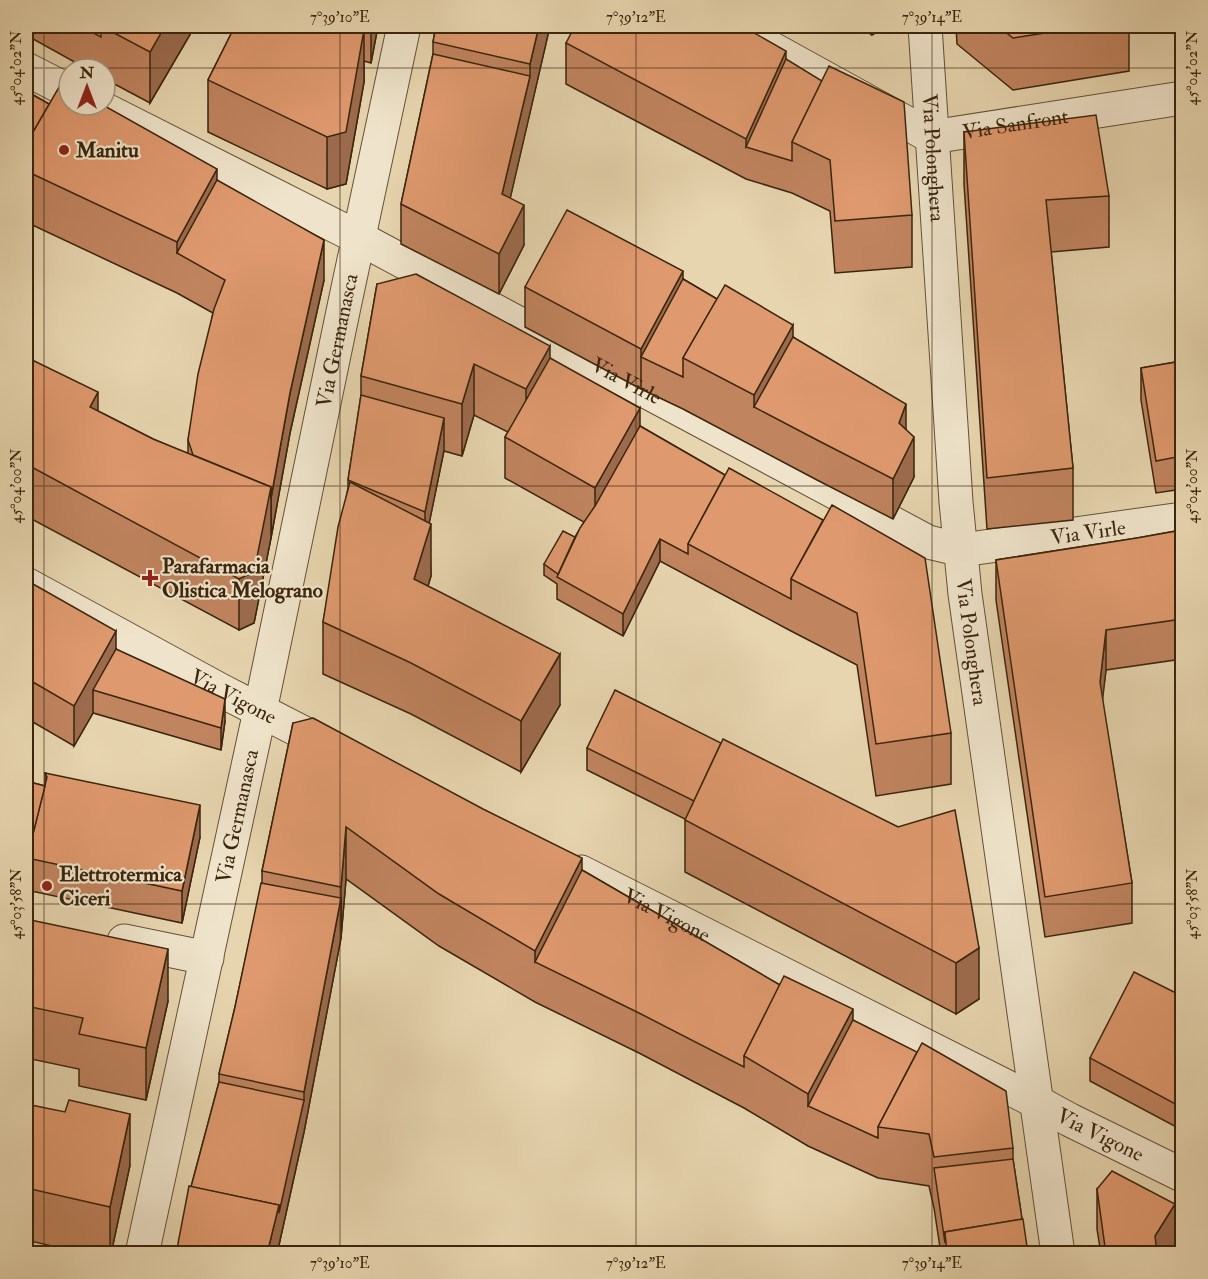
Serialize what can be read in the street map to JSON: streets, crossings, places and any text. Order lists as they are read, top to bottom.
{
  "streets": {
    "street": [
      "Via Sanfront",
      "Via Polonghera",
      "Via Germanasca",
      "Via Virle",
      "Via Vigone"
    ]
  },
  "crossings": [
    ["Via Sanfront", "Via Polonghera"],
    ["Via Polonghera", "Via Virle"],
    ["Via Polonghera", "Via Vigone"],
    ["Via Germanasca", "Via Virle"],
    ["Via Germanasca", "Via Vigone"]
  ],
  "places": {
    "other": ["Manitu", "Elettrotermica Ciceri"],
    "health": ["Parafarmacia Olistica Melograno"]
  },
  "north": "top",
  "coordinates": [
    "7°39'10\"E",
    "7°39'12\"E",
    "7°39'14\"E",
    "45°04'02\"N",
    "45°04'00\"N",
    "45°03'58\"N"
  ]
}
